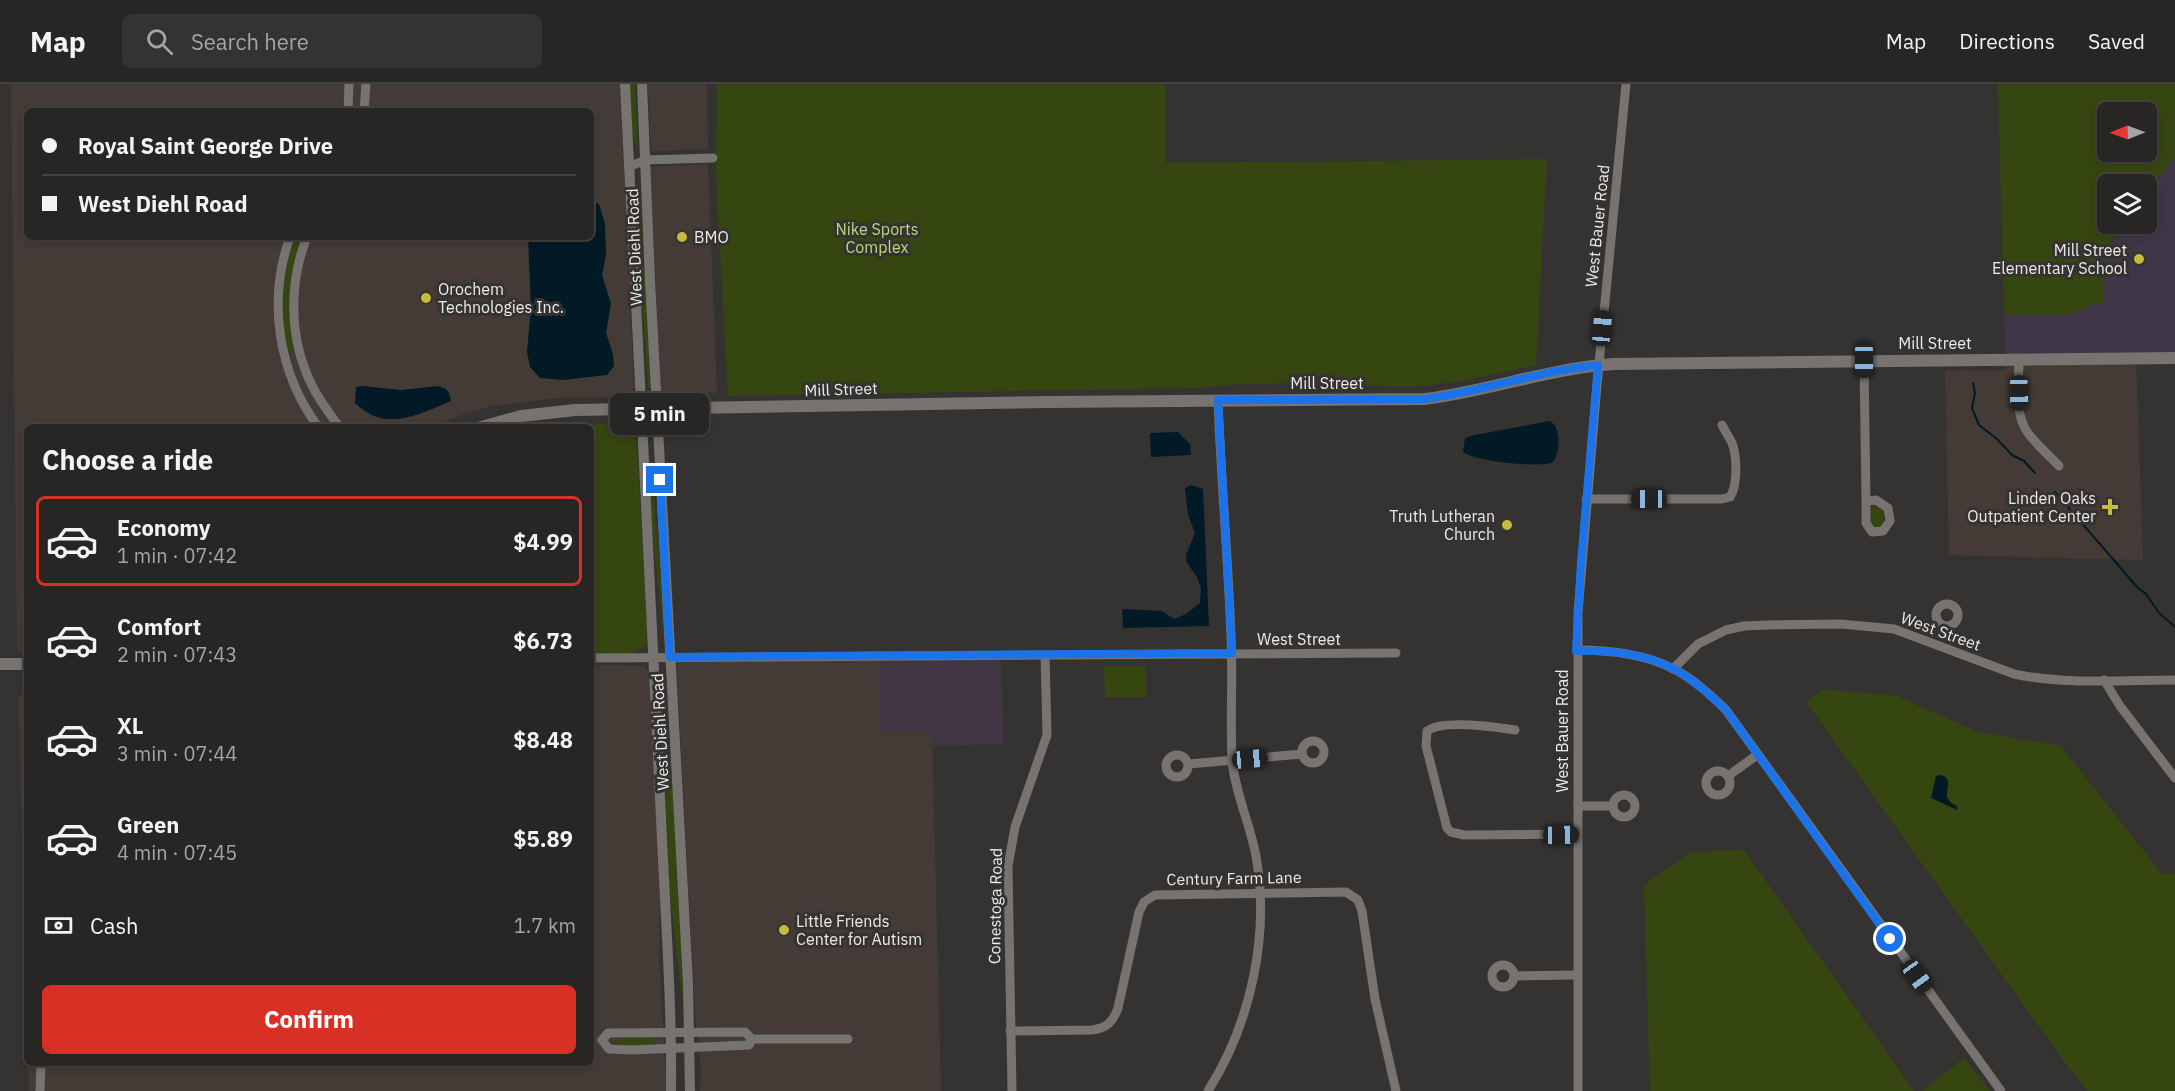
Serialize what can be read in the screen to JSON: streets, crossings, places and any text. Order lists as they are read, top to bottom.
{
  "streets": {
    "main road": ["Mill Street"],
    "street": [
      "West Bauer Road",
      "West Diehl Road",
      "West Street",
      "Century Farm Lane",
      "Conestoga Road"
    ]
  },
  "crossings": [
    ["West Bauer Road", "Mill Street"],
    ["West Diehl Road", "Mill Street"],
    ["West Diehl Road", "West Street"],
    ["West Street", "Conestoga Road"],
    ["Century Farm Lane", "Conestoga Road"]
  ],
  "parks": ["Nike Sports Complex"],
  "places": {
    "other": [
      "BMO",
      "Mill Street Elementary School",
      "Orochem Technologies Inc.",
      "Truth Lutheran Church",
      "Little Friends Center for Autism"
    ],
    "health": ["Linden Oaks Outpatient Center"]
  },
  "north": "left",
  "page": {
    "header": "Map",
    "search": "Search here",
    "nav": ["Map", "Directions", "Saved"],
    "banner": ["Royal Saint George Drive", "West Diehl Road"],
    "bubble": "5 min",
    "heading": "Choose a ride",
    "list": [
      {
        "name": "Economy",
        "note": "1 min · 07:42",
        "value": "$4.99"
      },
      {
        "name": "Comfort",
        "note": "2 min · 07:43",
        "value": "$6.73"
      },
      {
        "name": "XL",
        "note": "3 min · 07:44",
        "value": "$8.48"
      },
      {
        "name": "Green",
        "note": "4 min · 07:45",
        "value": "$5.89"
      }
    ],
    "pay": ["Cash", "1.7 km"],
    "buttons": "Confirm"
  }
}
